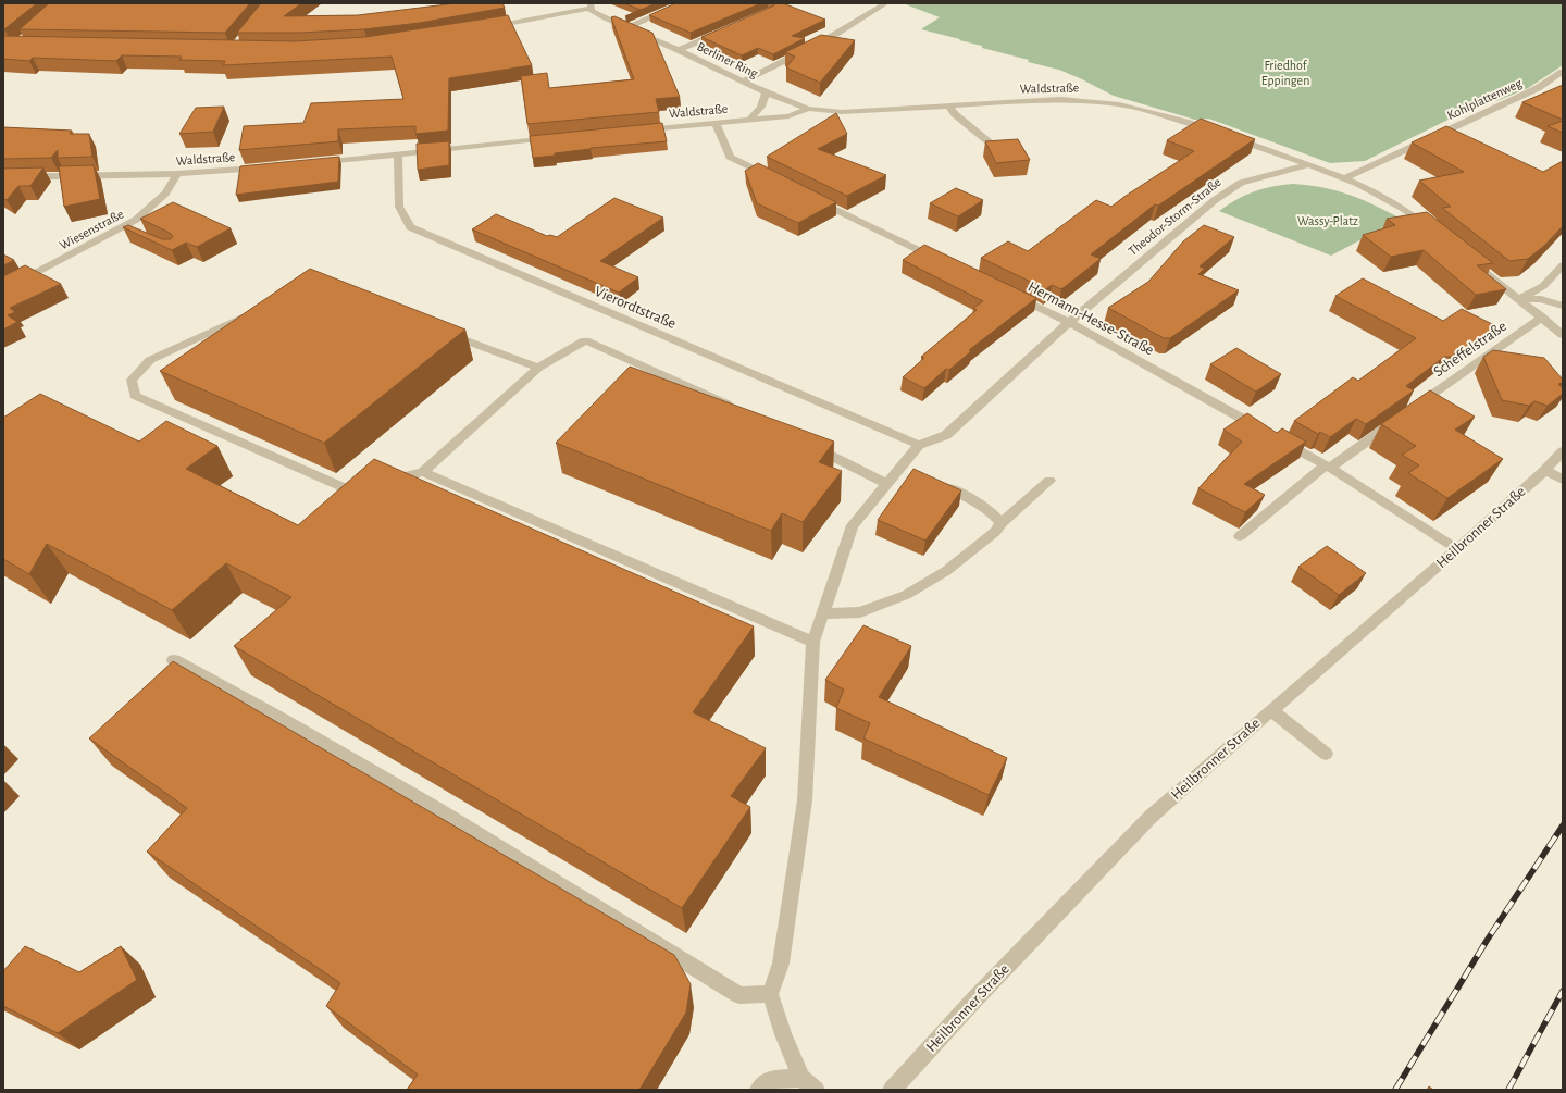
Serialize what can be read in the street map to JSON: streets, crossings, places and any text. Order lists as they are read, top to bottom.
{
  "streets": {
    "street": [
      "Berliner Ring",
      "Waldstraße",
      "Kohlplattenweg",
      "Theodor-Storm-Straße",
      "Wiesenstraße",
      "Vierordtstraße",
      "Hermann-Hesse-Straße",
      "Scheffelstraße",
      "Heilbronner Straße"
    ]
  },
  "crossings": [
    ["Berliner Ring", "Waldstraße"],
    ["Waldstraße", "Theodor-Storm-Straße"],
    ["Waldstraße", "Wiesenstraße"],
    ["Theodor-Storm-Straße", "Vierordtstraße"],
    ["Theodor-Storm-Straße", "Hermann-Hesse-Straße"]
  ],
  "parks": ["Friedhof Eppingen", "Wassy-Platz"]
}
